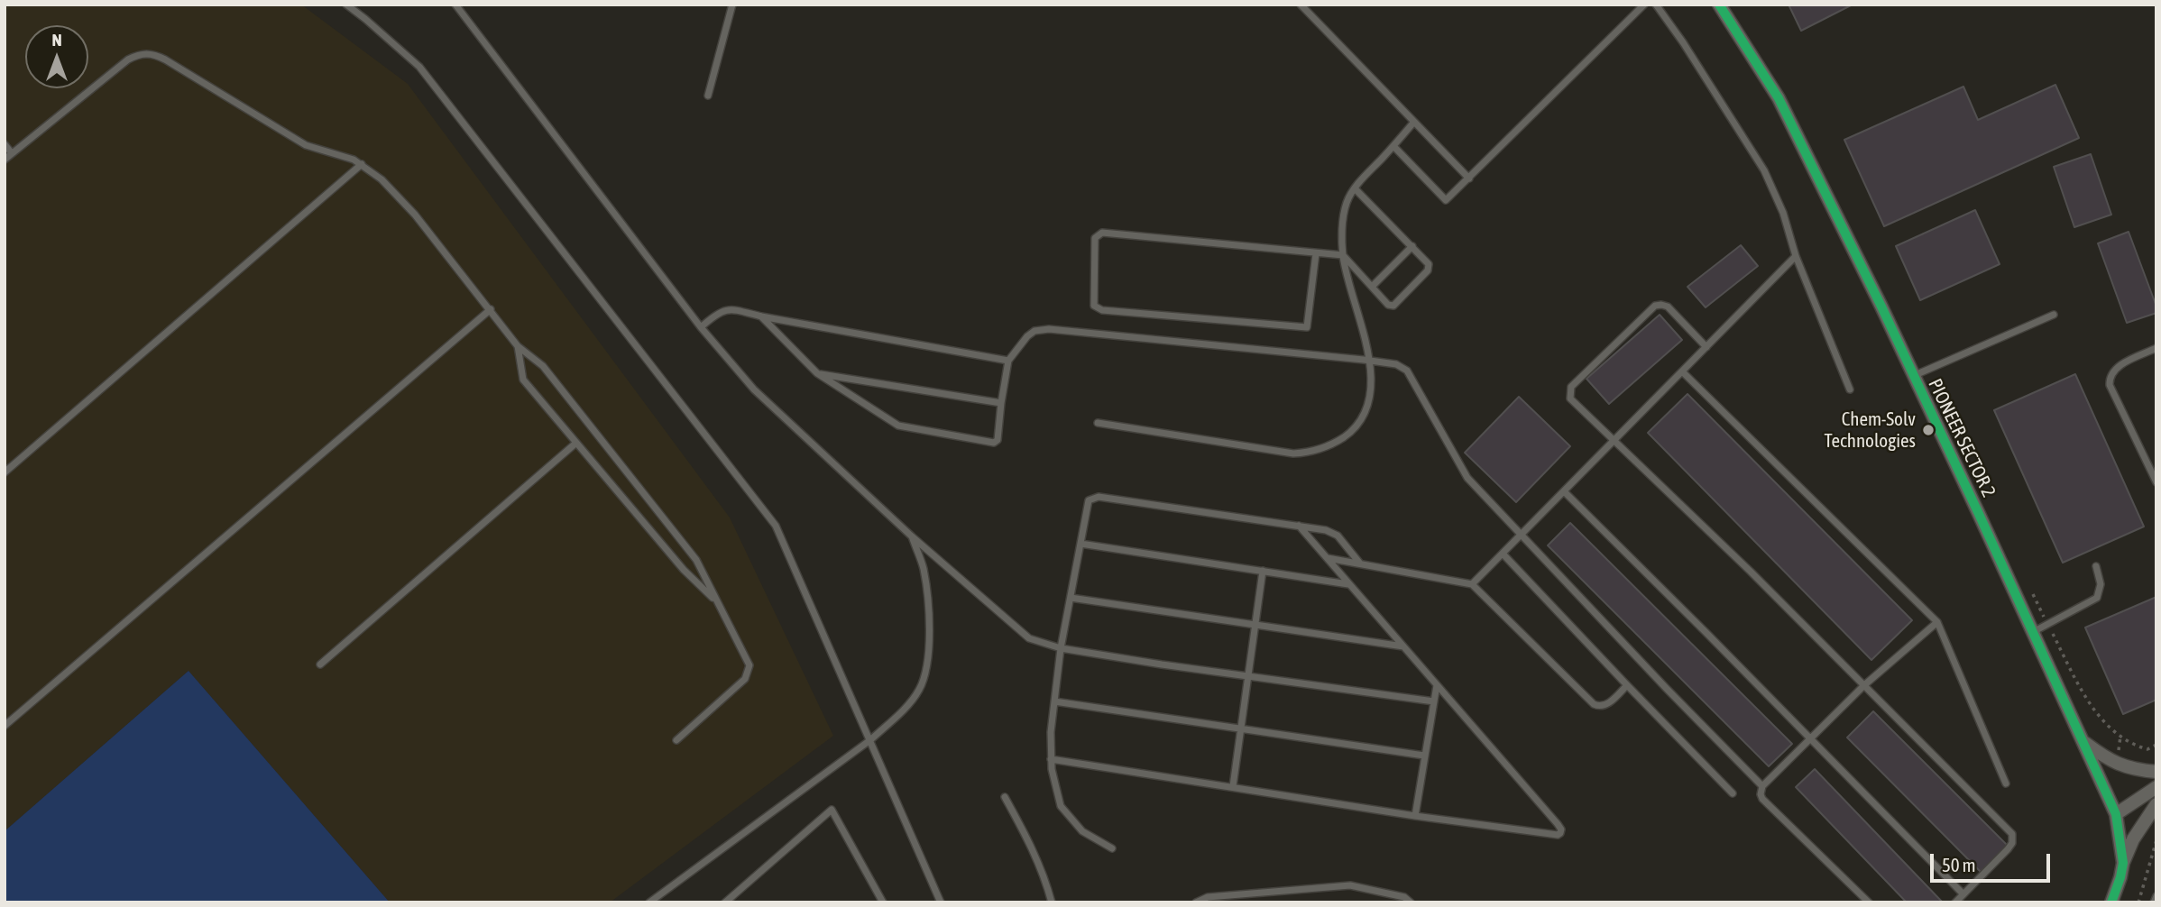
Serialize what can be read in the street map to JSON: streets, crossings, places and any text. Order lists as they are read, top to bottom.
{
  "streets": {
    "street": ["PIONEER SECTOR 2"]
  },
  "places": ["Chem-Solv Technologies"],
  "scale_bar": "50 m",
  "north": "top"
}
